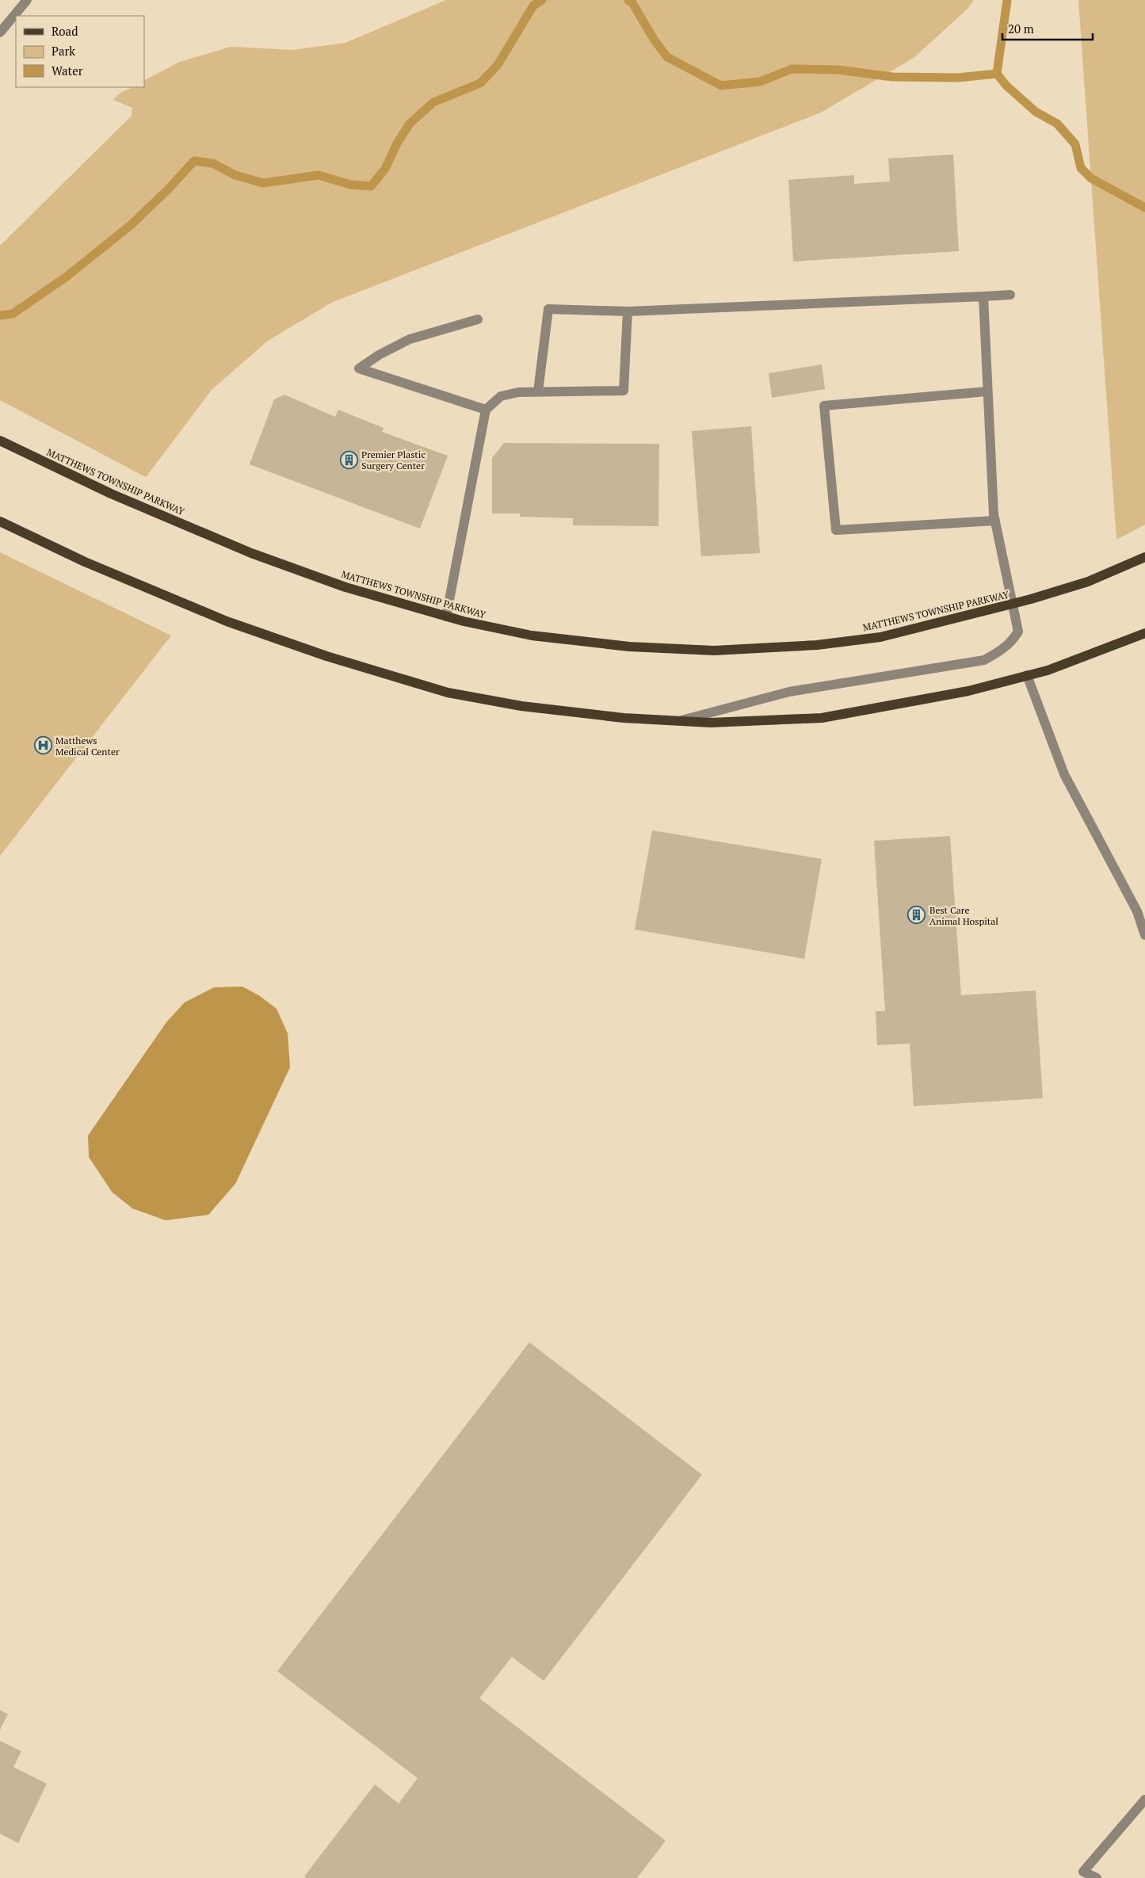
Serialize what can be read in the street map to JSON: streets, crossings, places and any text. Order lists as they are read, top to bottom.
{
  "streets": {
    "main road": ["MATTHEWS TOWNSHIP PARKWAY"]
  },
  "places": {
    "building": ["Premier Plastic Surgery Center", "Best Care Animal Hospital"],
    "hospital": ["Matthews Medical Center"]
  },
  "legend": ["Road", "Park", "Water"],
  "scale_bar": "20 m"
}
